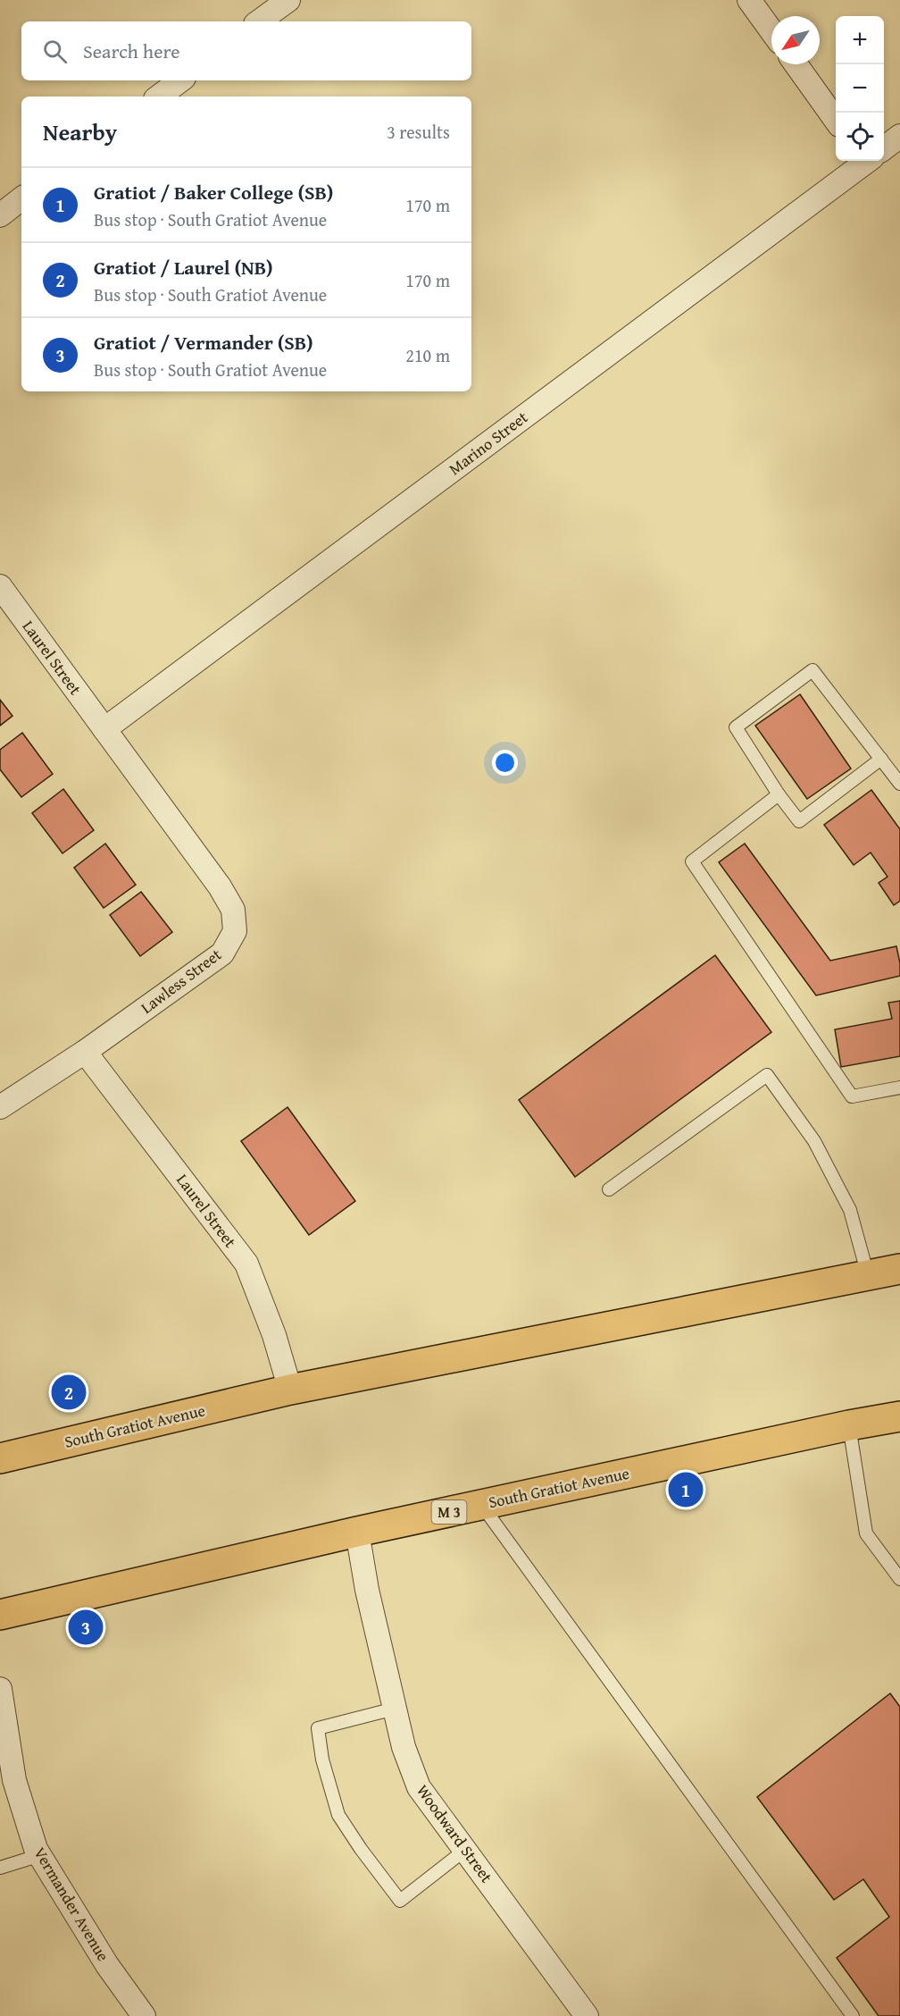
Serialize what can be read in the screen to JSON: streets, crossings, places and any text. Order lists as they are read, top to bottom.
{
  "streets": {
    "main road": ["South Gratiot Avenue", "M 3"],
    "street": [
      "Marino Street",
      "Laurel Street",
      "Lawless Street",
      "Woodward Street",
      "Vermander Avenue"
    ]
  },
  "crossings": [
    ["Marino Street", "Laurel Street"],
    ["Marino Street", "Lawless Street"],
    ["Laurel Street", "Lawless Street"],
    ["Laurel Street", "South Gratiot Avenue"],
    ["South Gratiot Avenue", "Woodward Street"]
  ],
  "north": "bottom left",
  "page": {
    "map_buttons": ["+", "−"],
    "search": "Search here",
    "heading": ["Nearby", "3 results"],
    "list": [
      {
        "mark": "1",
        "name": "Gratiot / Baker College (SB)",
        "note": "Bus stop · South Gratiot Avenue",
        "value": "170 m"
      },
      {
        "mark": "2",
        "name": "Gratiot / Laurel (NB)",
        "note": "Bus stop · South Gratiot Avenue",
        "value": "170 m"
      },
      {
        "mark": "3",
        "name": "Gratiot / Vermander (SB)",
        "note": "Bus stop · South Gratiot Avenue",
        "value": "210 m"
      }
    ],
    "pins": ["2", "1", "3"]
  }
}
